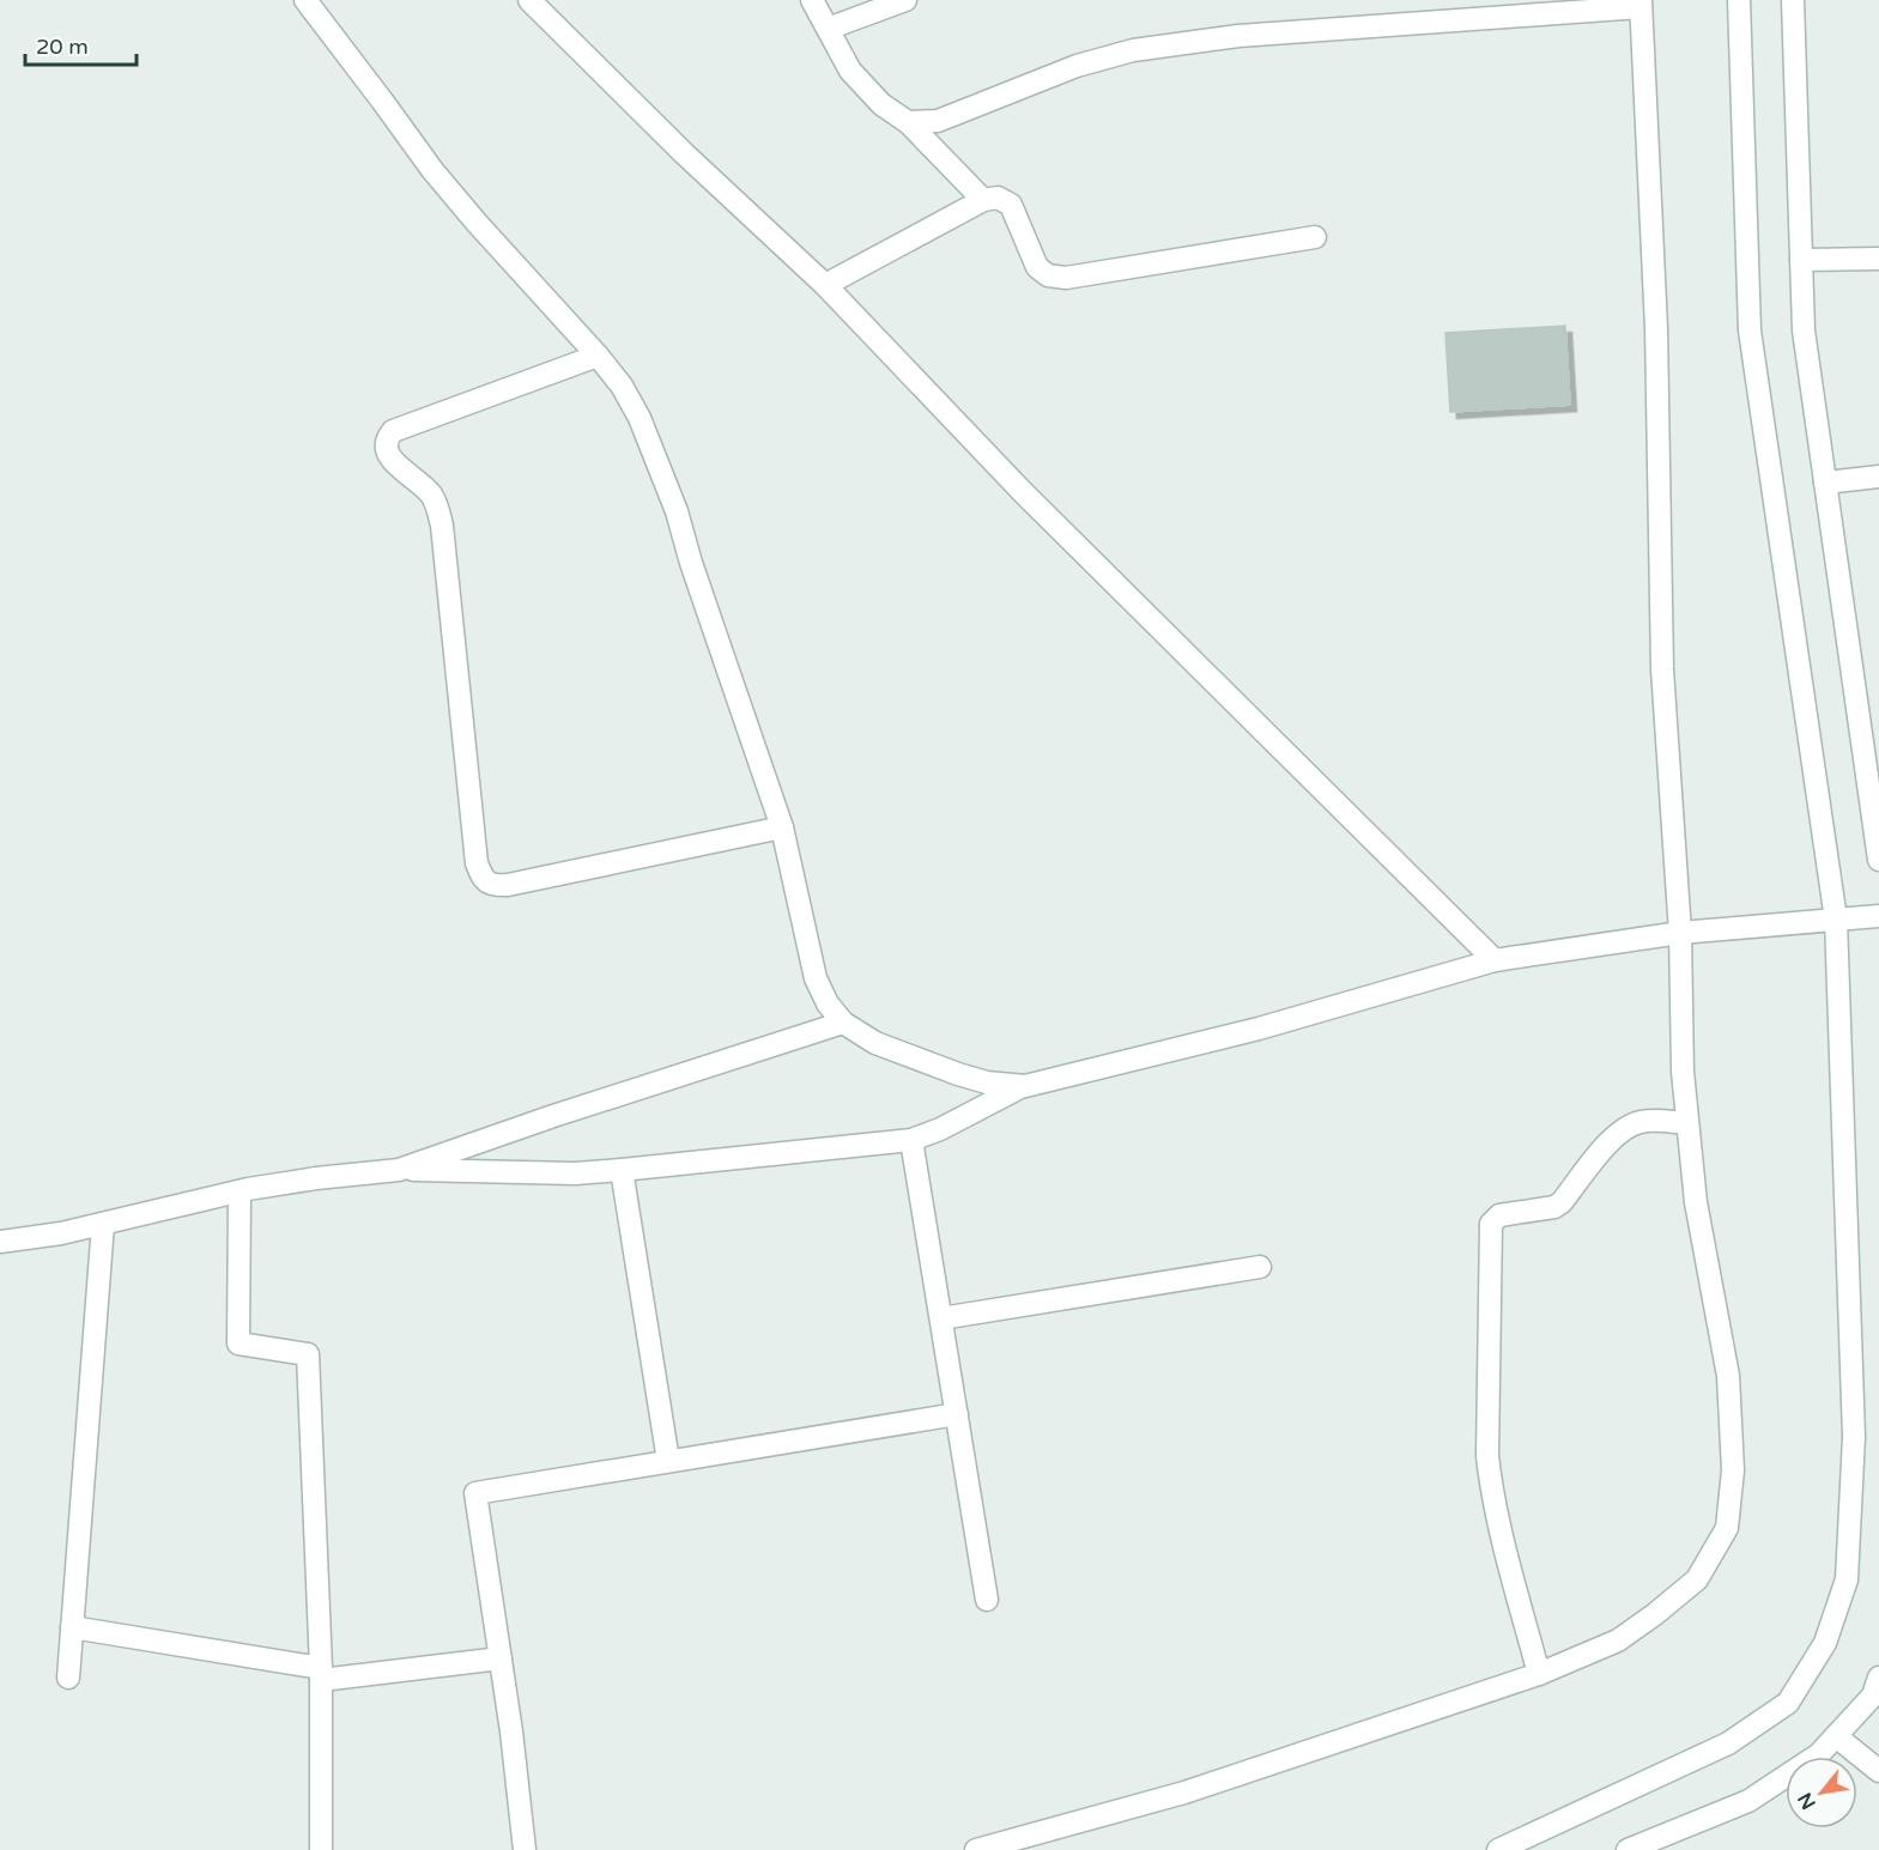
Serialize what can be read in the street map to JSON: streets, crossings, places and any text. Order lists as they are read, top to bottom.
{
  "scale_bar": "20 m",
  "north": "bottom left"
}
